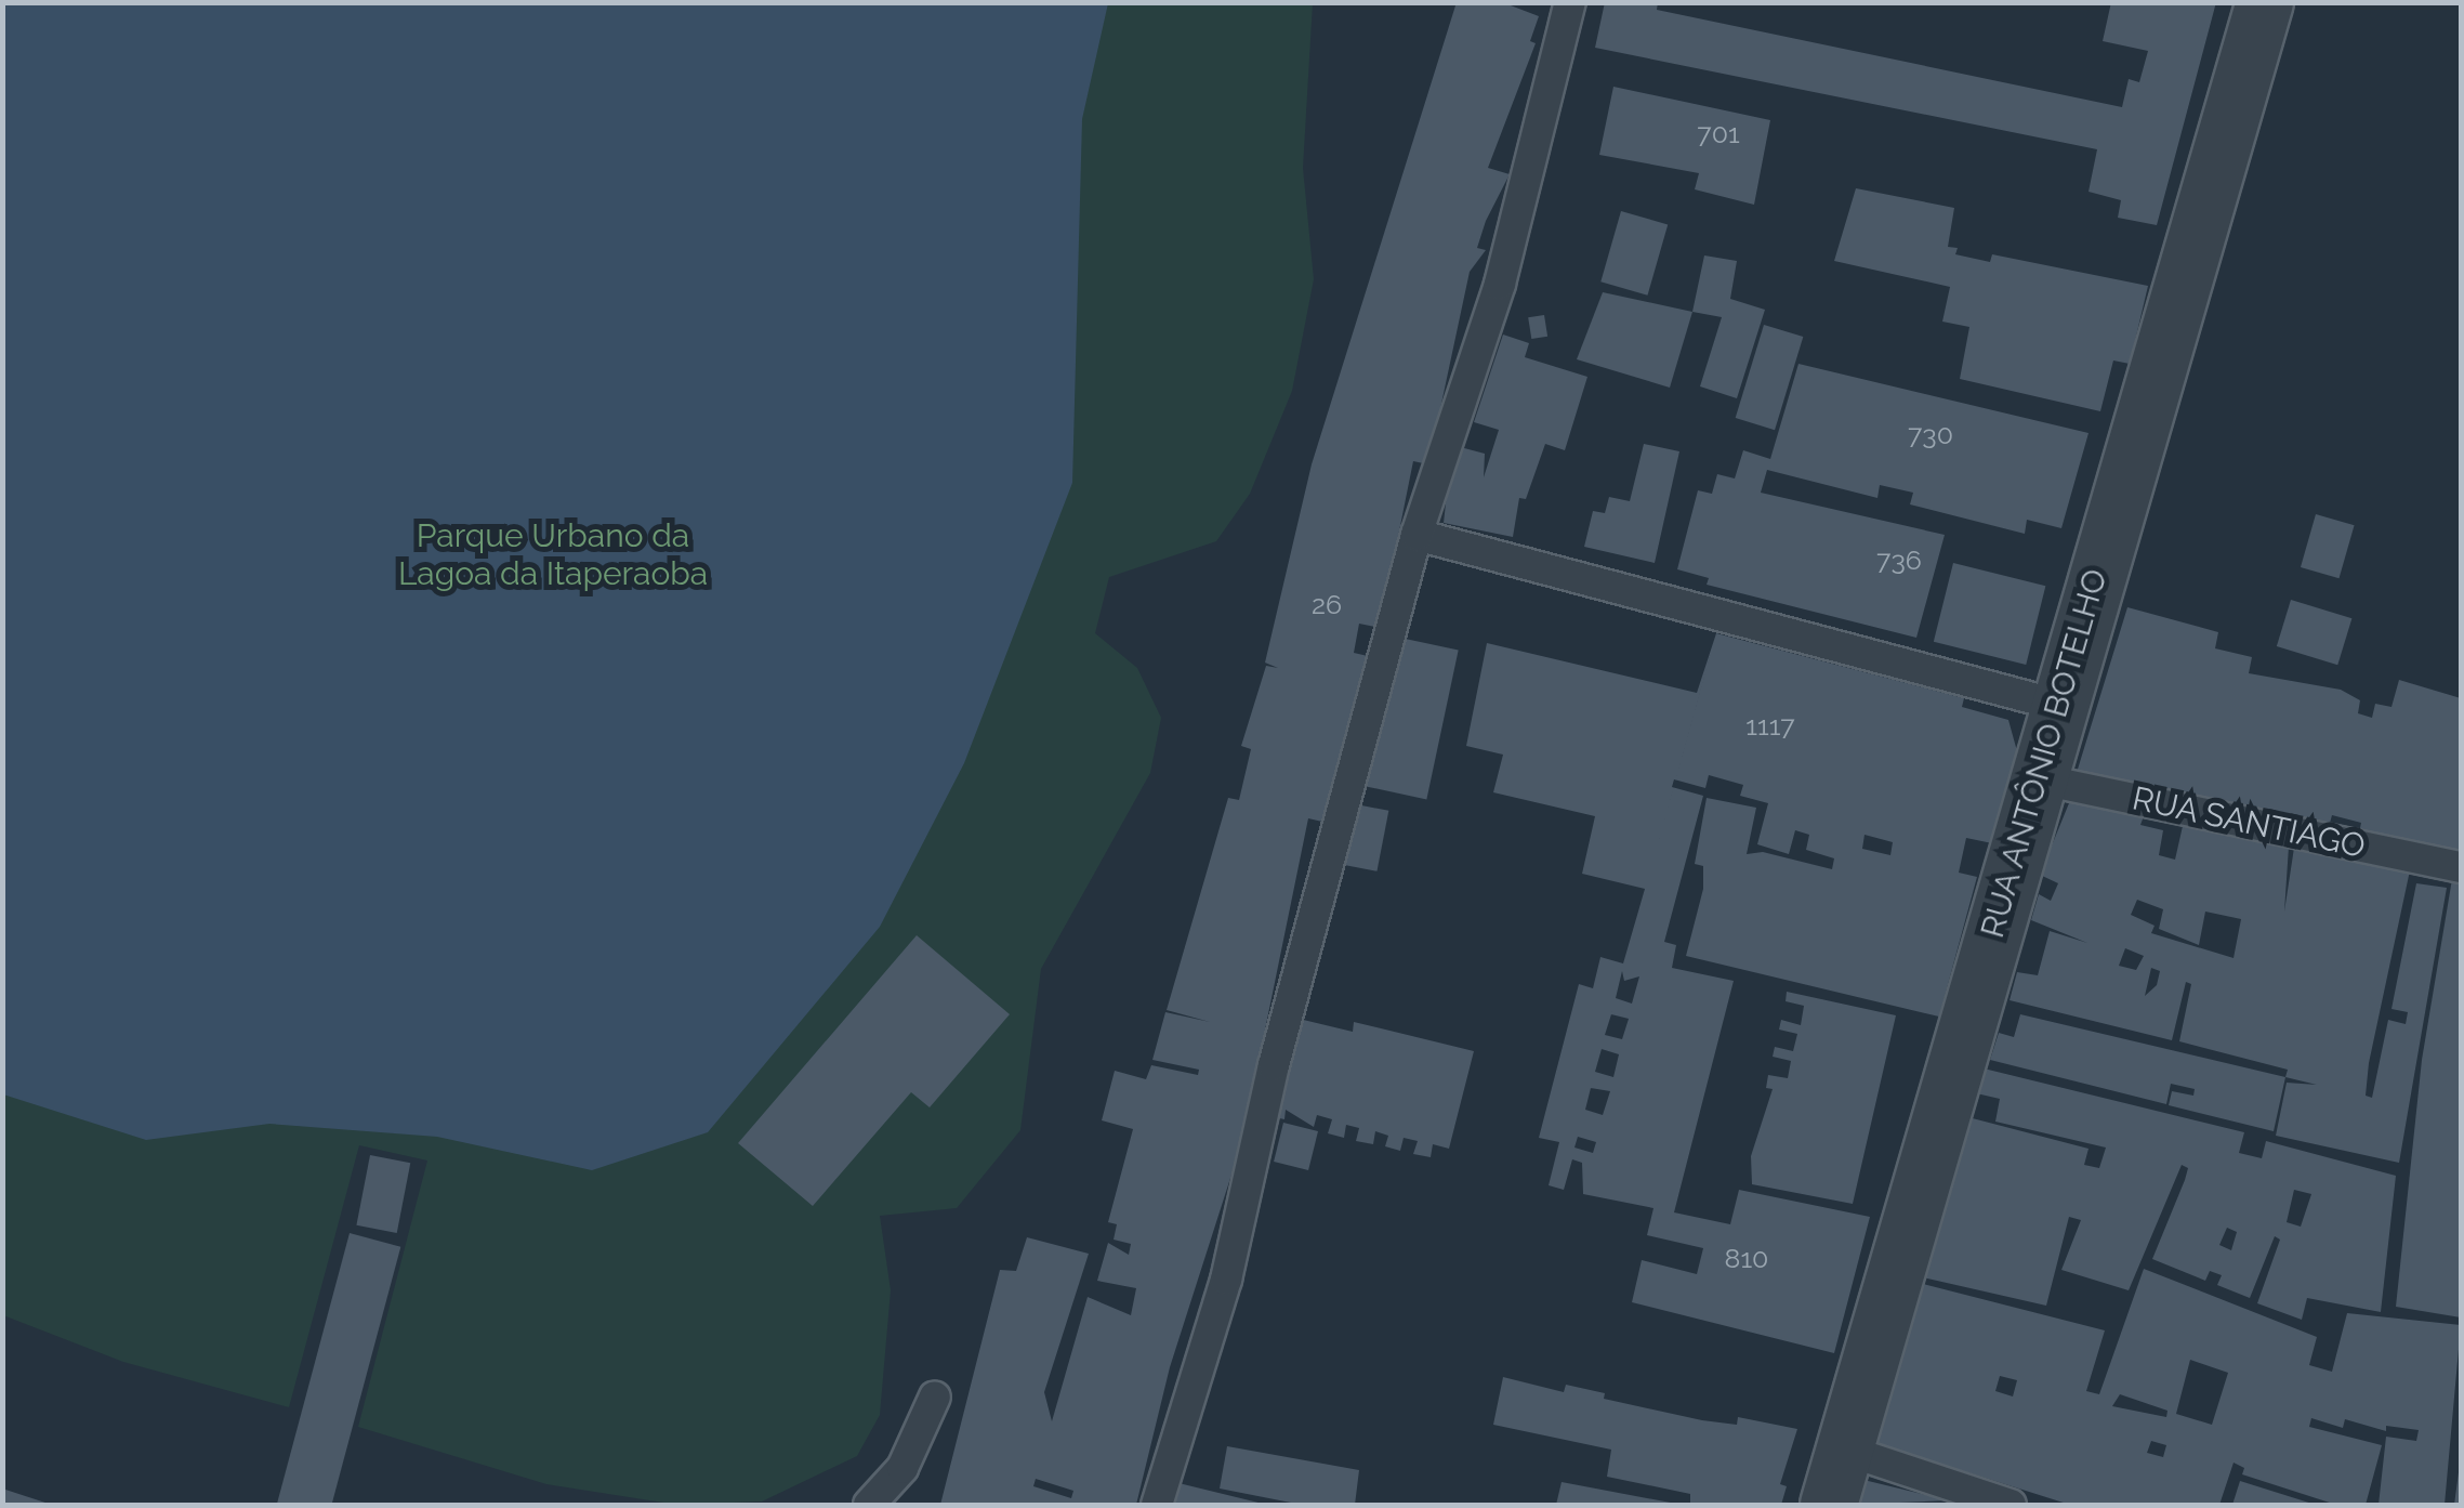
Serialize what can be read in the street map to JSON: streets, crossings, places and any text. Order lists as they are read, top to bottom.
{
  "streets": {
    "street": ["RUA ANTÔNIO BOTELHO"],
    "lane": ["RUA SANTIAGO"]
  },
  "crossings": [
    ["RUA ANTÔNIO BOTELHO", "RUA SANTIAGO"]
  ],
  "parks": ["Parque Urbano da Lagoa da Itaperaoba"],
  "house_numbers": [
    "701",
    "730",
    "736",
    "26",
    "1117",
    "810"
  ]
}
